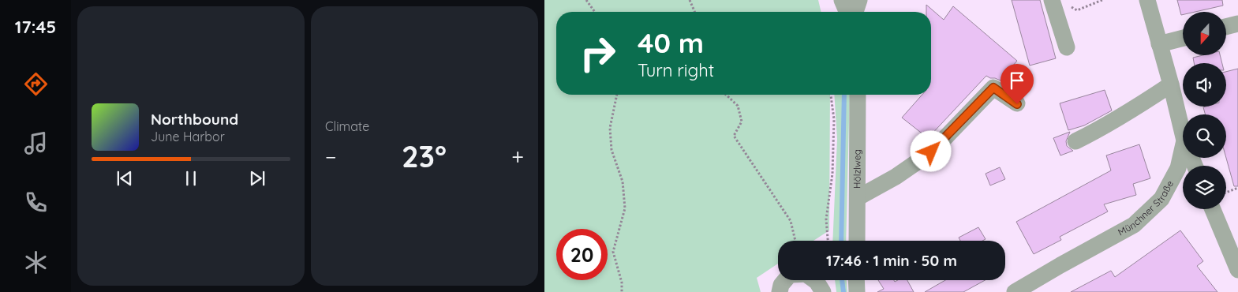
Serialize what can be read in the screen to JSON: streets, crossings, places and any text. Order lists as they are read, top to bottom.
{
  "streets": {
    "street": ["Hölzlweg", "Münchner Straße"]
  },
  "north": "bottom",
  "page": {
    "tabs": "17:45",
    "tile": "Climate",
    "turn": ["40 m", "Turn right"],
    "song": ["Northbound", "June Harbor"],
    "heat": ["−", "23°", "+"],
    "limit": "20",
    "trip": "17:46 · 1 min · 50 m"
  }
}
